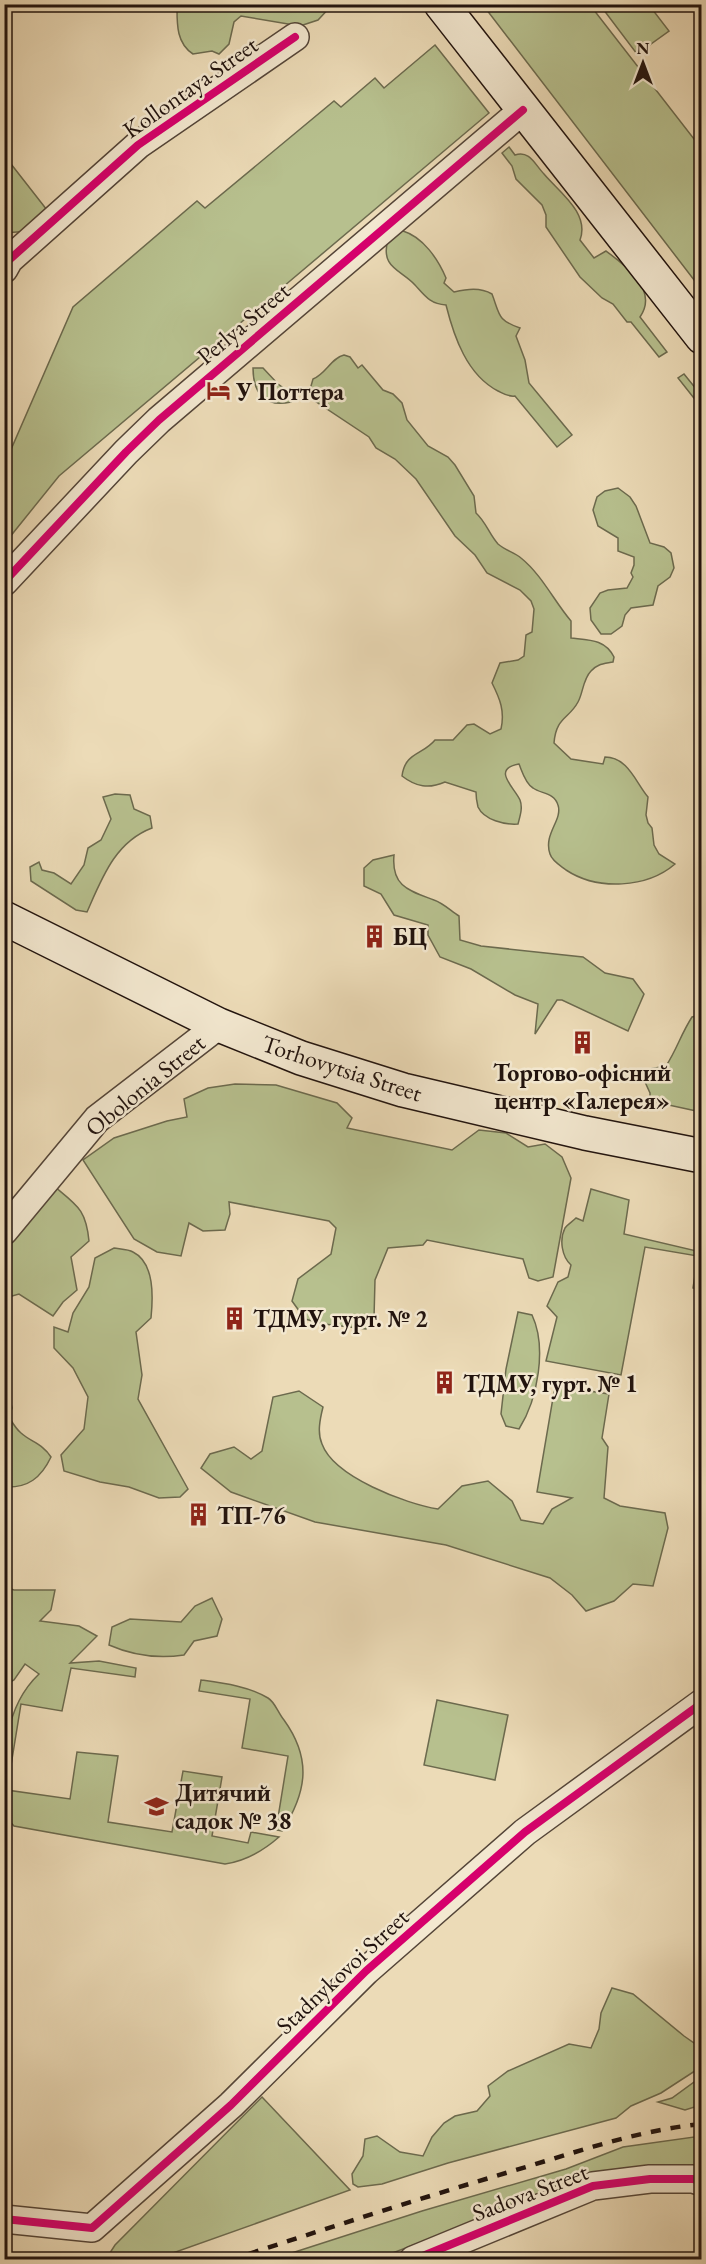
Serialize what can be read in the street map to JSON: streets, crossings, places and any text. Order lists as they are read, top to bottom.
{
  "streets": {
    "main road": ["Torhovytsia Street"],
    "street": [
      "Kollontaya Street",
      "Perlya Street",
      "Obolonia Street",
      "Stadnykovoi Street",
      "Sadova Street"
    ]
  },
  "crossings": [
    ["Torhovytsia Street", "Obolonia Street"]
  ],
  "places": {
    "hotel": ["У Поттера"],
    "building": [
      "БЦ",
      "Торгово-офісний центр «Галерея»",
      "ТДМУ, гурт. № 2",
      "ТДМУ, гурт. № 1",
      "ТП-76"
    ],
    "school or university": ["Дитячий садок № 38"]
  },
  "north": "top"
}
